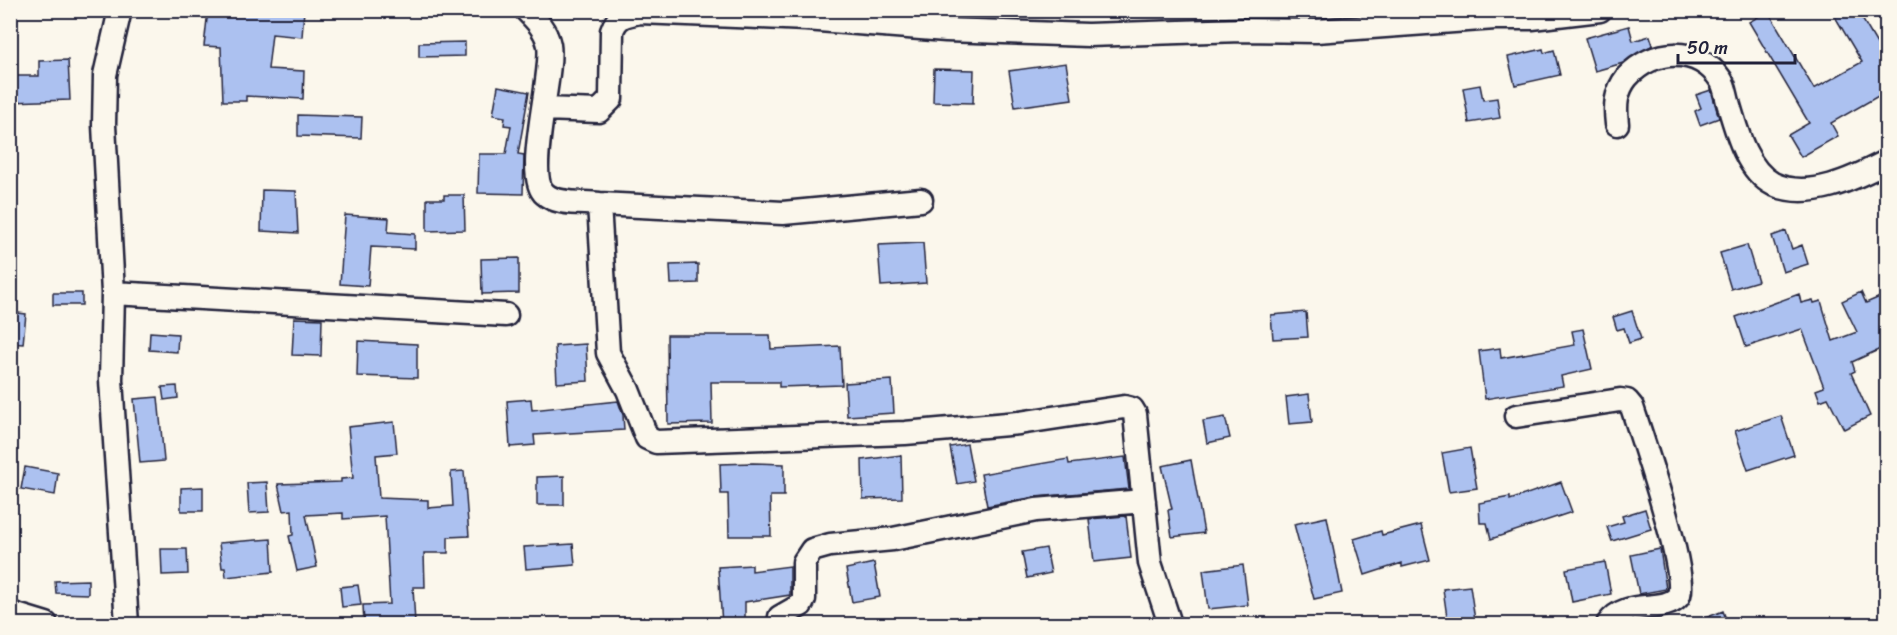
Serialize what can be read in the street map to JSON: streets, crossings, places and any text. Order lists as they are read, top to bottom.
{
  "scale_bar": "50 m"
}
